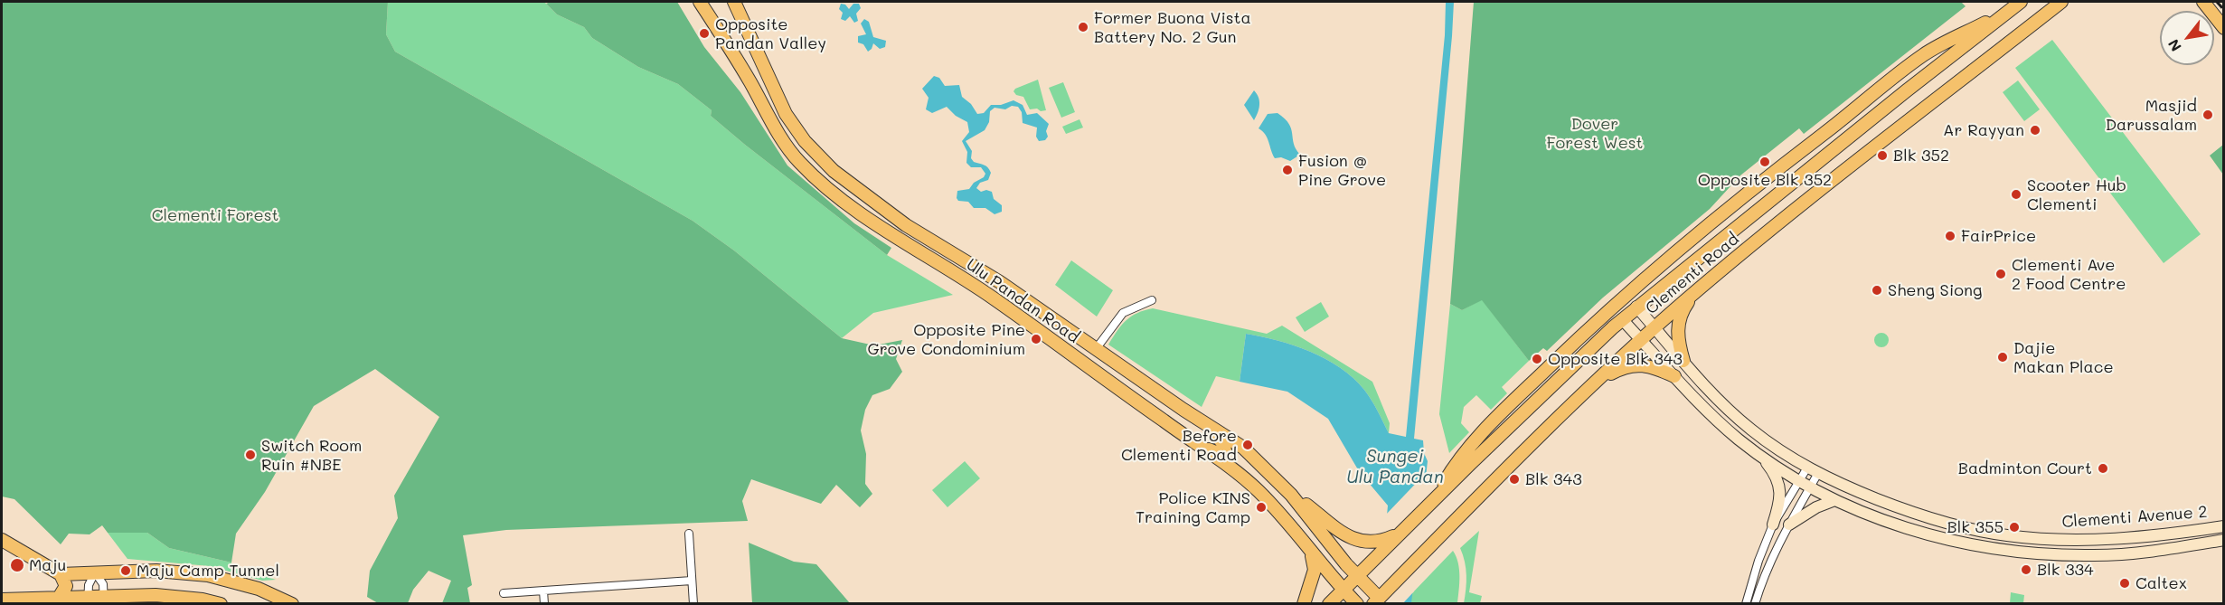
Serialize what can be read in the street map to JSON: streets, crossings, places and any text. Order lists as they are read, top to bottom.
{
  "streets": {
    "main road": ["Clementi Road", "Ulu Pandan Road", "Clementi Avenue 2"]
  },
  "crossings": [
    ["Clementi Road", "Ulu Pandan Road"],
    ["Clementi Road", "Clementi Avenue 2"]
  ],
  "water": ["Sungei Ulu Pandan"],
  "parks": ["Dover Forest West", "Clementi Forest"],
  "places": [
    "Former Buona Vista Battery No. 2 Gun",
    "Opposite Pandan Valley",
    "Masjid Darussalam",
    "Ar Rayyan",
    "Blk 352",
    "Opposite Blk 352",
    "Fusion @ Pine Grove",
    "Scooter Hub Clementi",
    "FairPrice",
    "Clementi Ave 2 Food Centre",
    "Sheng Siong",
    "Opposite Pine Grove Condominium",
    "Dajie Makan Place",
    "Opposite Blk 343",
    "Before Clementi Road",
    "Switch Room Ruin #NBE",
    "Badminton Court",
    "Blk 343",
    "Police KINS Training Camp",
    "Blk 355",
    "Maju",
    "Blk 334",
    "Maju Camp Tunnel",
    "Caltex"
  ],
  "north": "bottom left"
}
